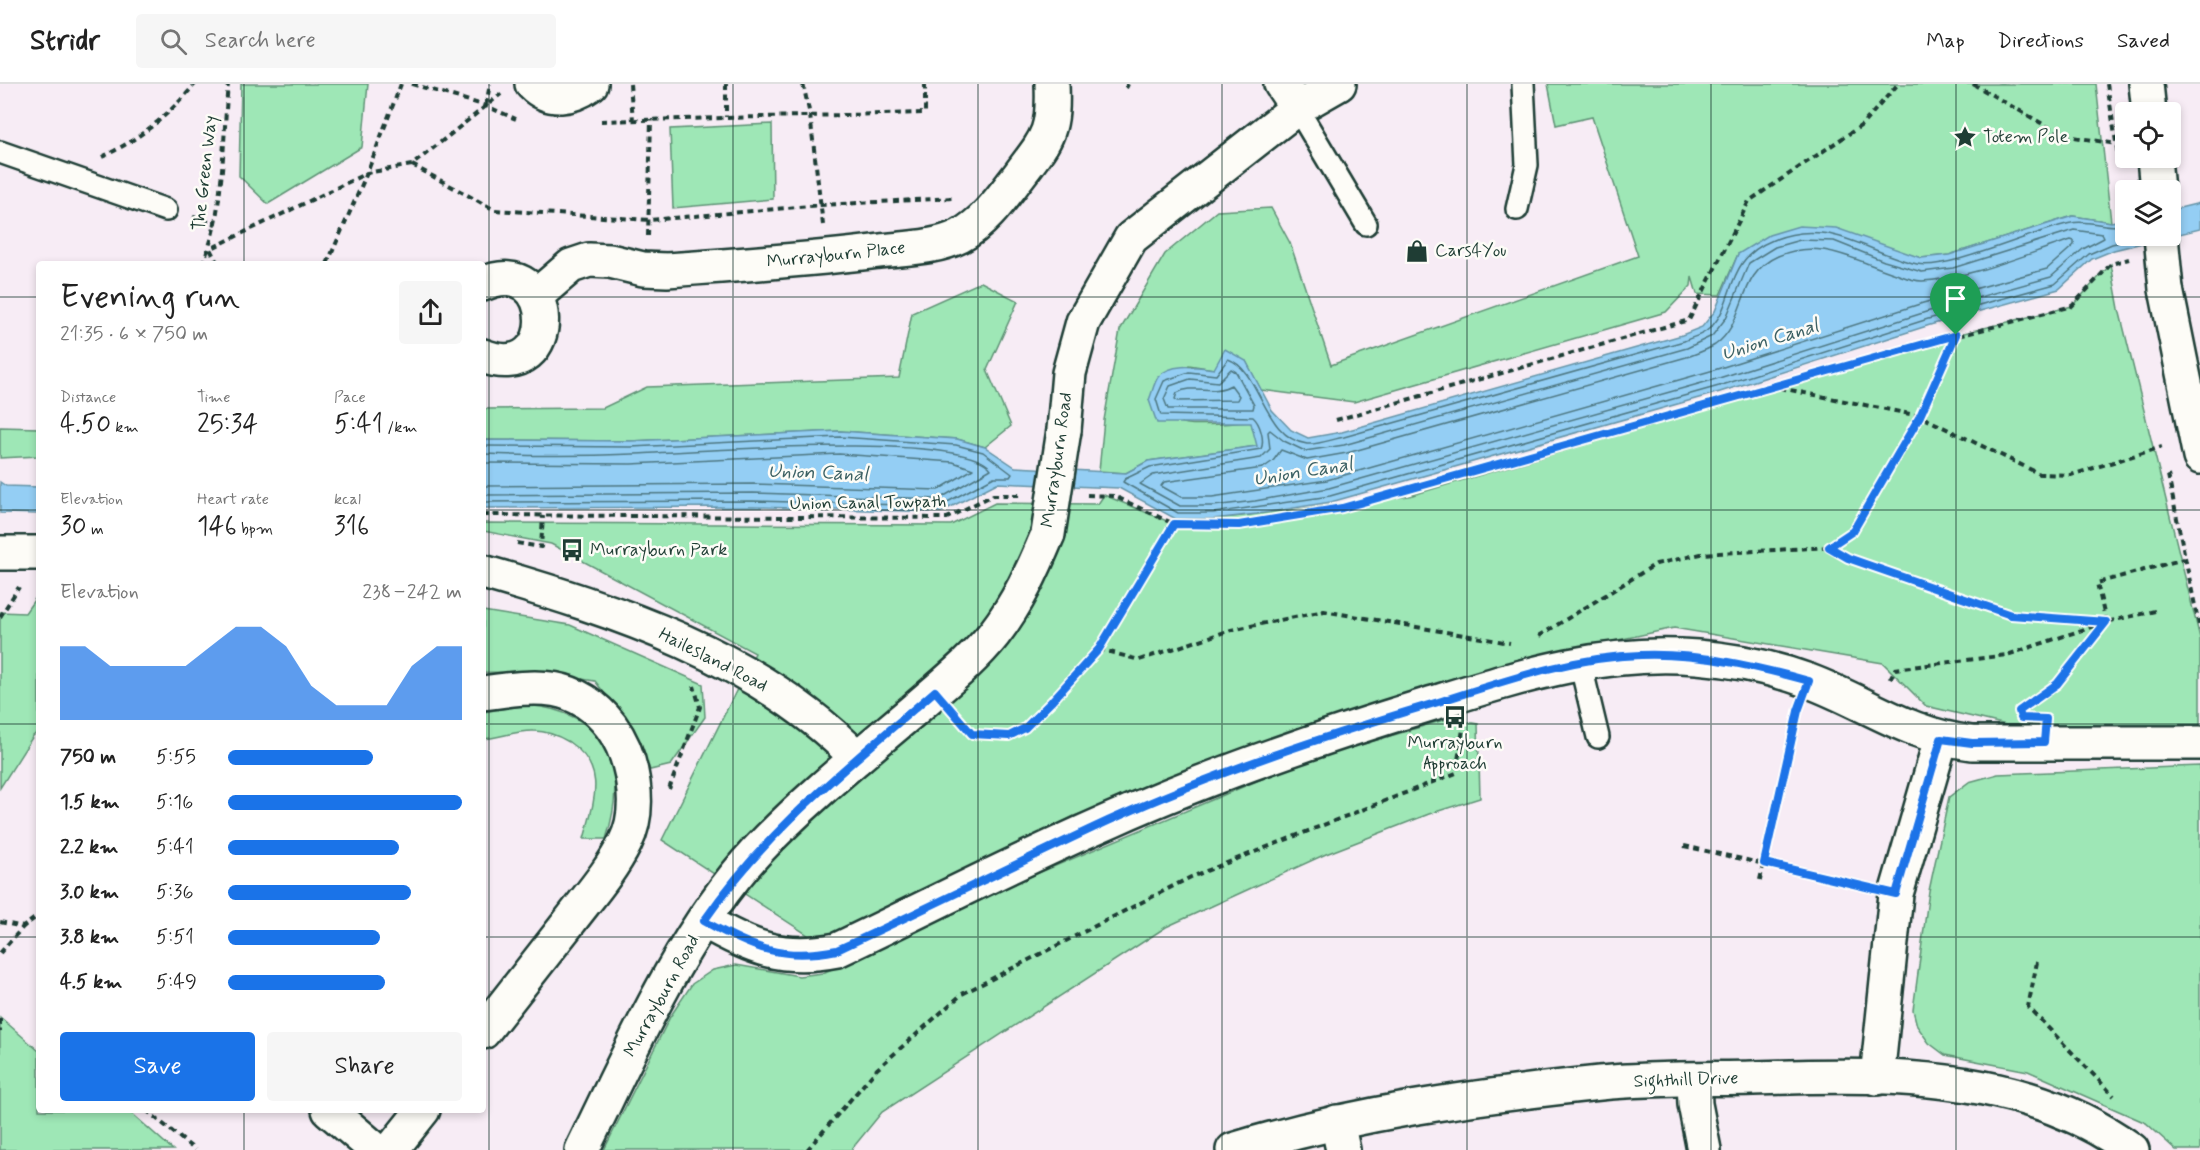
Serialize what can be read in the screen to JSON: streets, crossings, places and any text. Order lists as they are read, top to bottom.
{
  "streets": {
    "street": [
      "Murrayburn Place",
      "Murrayburn Road",
      "Hailesland Road",
      "Sighthill Drive"
    ],
    "path": ["The Green Way", "Union Canal Towpath"]
  },
  "crossings": [
    ["Murrayburn Road", "Hailesland Road"]
  ],
  "water": ["Union Canal"],
  "places": {
    "place": ["Totem Pole"],
    "shop": ["Cars4You"],
    "bus stop": ["Murrayburn Park", "Murrayburn Approach"]
  },
  "page": {
    "header": "Stridr",
    "search": "Search here",
    "nav": ["Map", "Directions", "Saved"],
    "heading": ["Evening run", "21:35 · 6 × 750 m"],
    "stats": [
      ["Distance", "4.50 km"],
      ["Time", "25:34"],
      ["Pace", "5:41 /km"],
      ["Elevation", "30 m"],
      ["Heart rate", "146 bpm"],
      ["kcal", "316"]
    ],
    "chart": ["Elevation", "238–242 m"],
    "list": [
      {
        "name": "750 m",
        "note": "5:55"
      },
      {
        "name": "1.5 km",
        "note": "5:16"
      },
      {
        "name": "2.2 km",
        "note": "5:41"
      },
      {
        "name": "3.0 km",
        "note": "5:36"
      },
      {
        "name": "3.8 km",
        "note": "5:51"
      },
      {
        "name": "4.5 km",
        "note": "5:49"
      }
    ],
    "buttons": ["Save", "Share"]
  }
}
